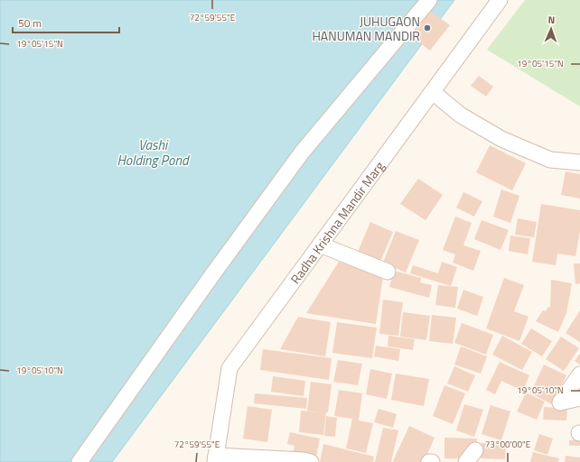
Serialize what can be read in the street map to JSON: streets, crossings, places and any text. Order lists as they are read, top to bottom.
{
  "streets": {
    "street": ["Radha Krishna Mandir Marg"]
  },
  "water": ["Vashi Holding Pond"],
  "places": ["JUHUGAON HANUMAN MANDIR"],
  "scale_bar": "50 m",
  "north": "top",
  "coordinates": [
    "72°59'55\"E",
    "19°05'15\"N",
    "19°05'10\"N",
    "73°00'00\"E"
  ]
}
